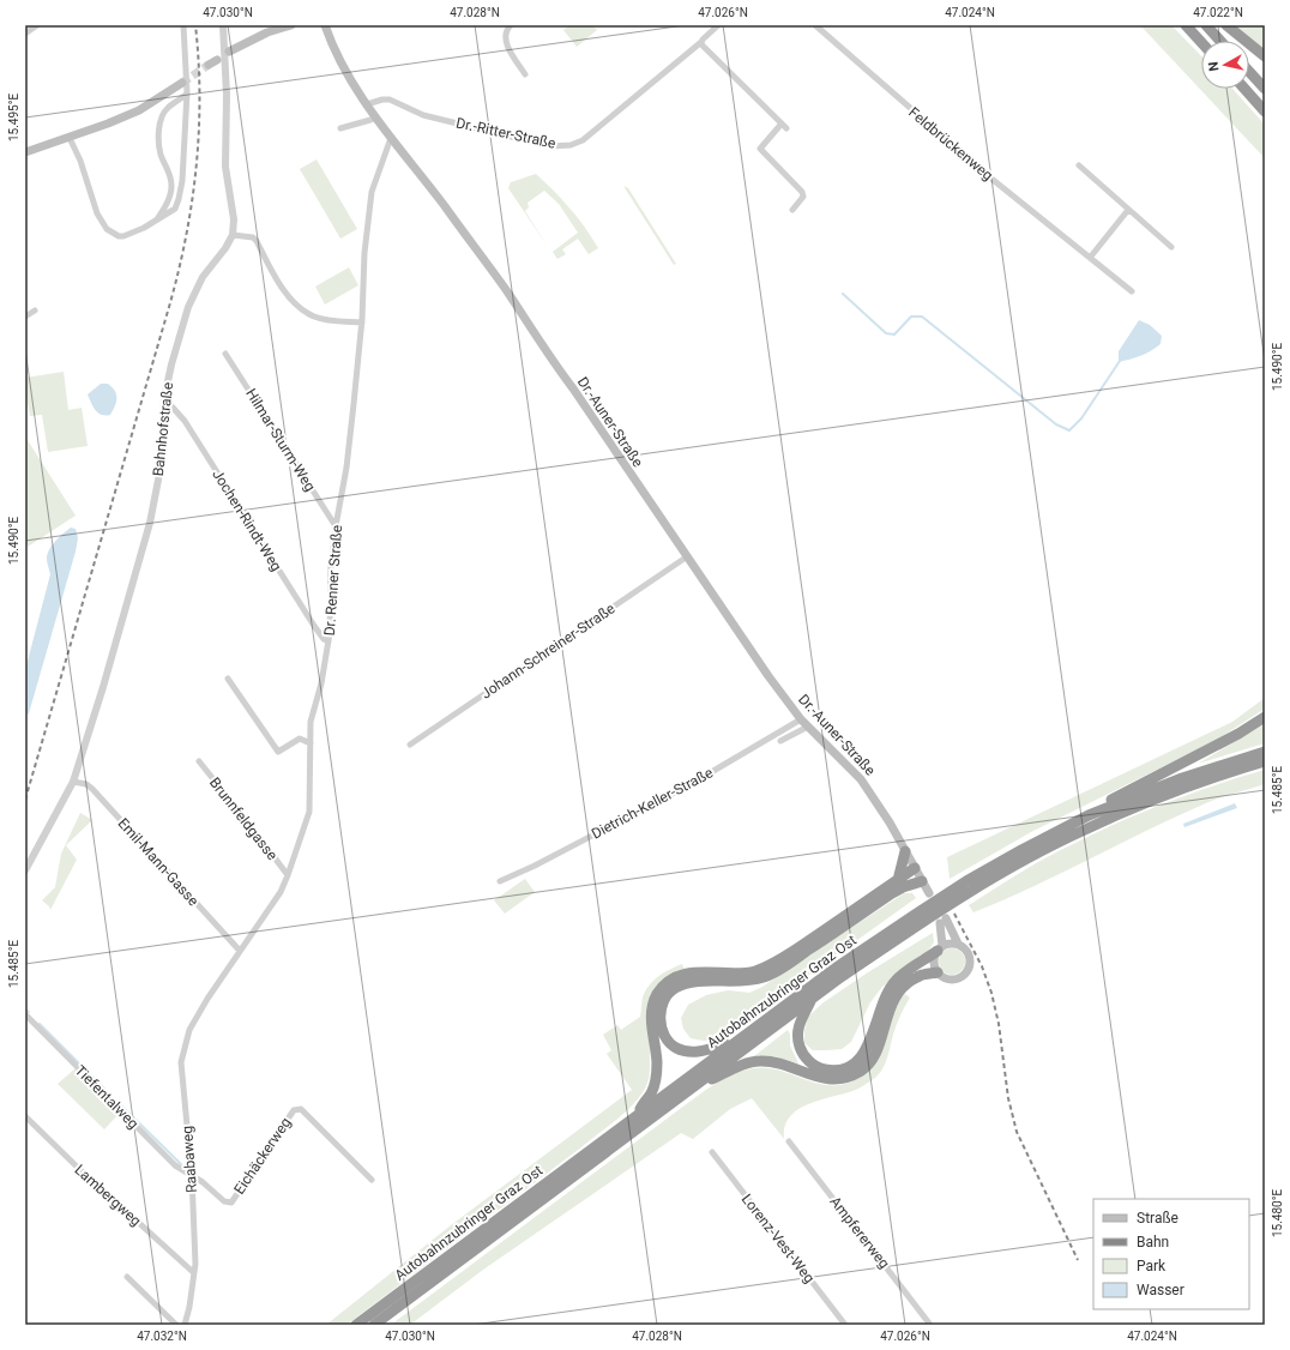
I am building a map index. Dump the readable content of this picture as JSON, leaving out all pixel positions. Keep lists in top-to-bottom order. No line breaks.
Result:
{"streets":{"highway":["Autobahnzubringer Graz Ost"],"main road":["Dr.-Auner-Straße"],"street":["Dr.-Ritter-Straße","Feldbrückenweg","Bahnhofstraße","Hilmar-Sturm-Weg","Jochen-Rindt-Weg","Dr. Renner Straße","Johann-Schreiner-Straße","Dietrich-Keller-Straße","Brunnfeldgasse","Emil-Mann-Gasse","Tiefentalweg","Eichäckerweg","Raabaweg","Lambergweg","Ampfererweg","Lorenz-Vest-Weg"]},"crossings":[["Dr.-Ritter-Straße","Dr.-Auner-Straße"],["Dr.-Auner-Straße","Dr. Renner Straße"],["Dr.-Auner-Straße","Johann-Schreiner-Straße"],["Dr.-Auner-Straße","Dietrich-Keller-Straße"],["Bahnhofstraße","Jochen-Rindt-Weg"],["Bahnhofstraße","Emil-Mann-Gasse"],["Hilmar-Sturm-Weg","Dr. Renner Straße"],["Jochen-Rindt-Weg","Dr. Renner Straße"],["Dr. Renner Straße","Brunnfeldgasse"],["Dr. Renner Straße","Emil-Mann-Gasse"],["Dr. Renner Straße","Raabaweg"],["Tiefentalweg","Eichäckerweg"],["Tiefentalweg","Raabaweg"],["Eichäckerweg","Raabaweg"],["Raabaweg","Lambergweg"]],"legend":["Straße","Bahn","Park","Wasser"],"north":"left","coordinates":["47.030°N","47.028°N","47.026°N","47.024°N","47.022°N","15.495°E","15.490°E","15.485°E","15.480°E","47.032°N"]}
